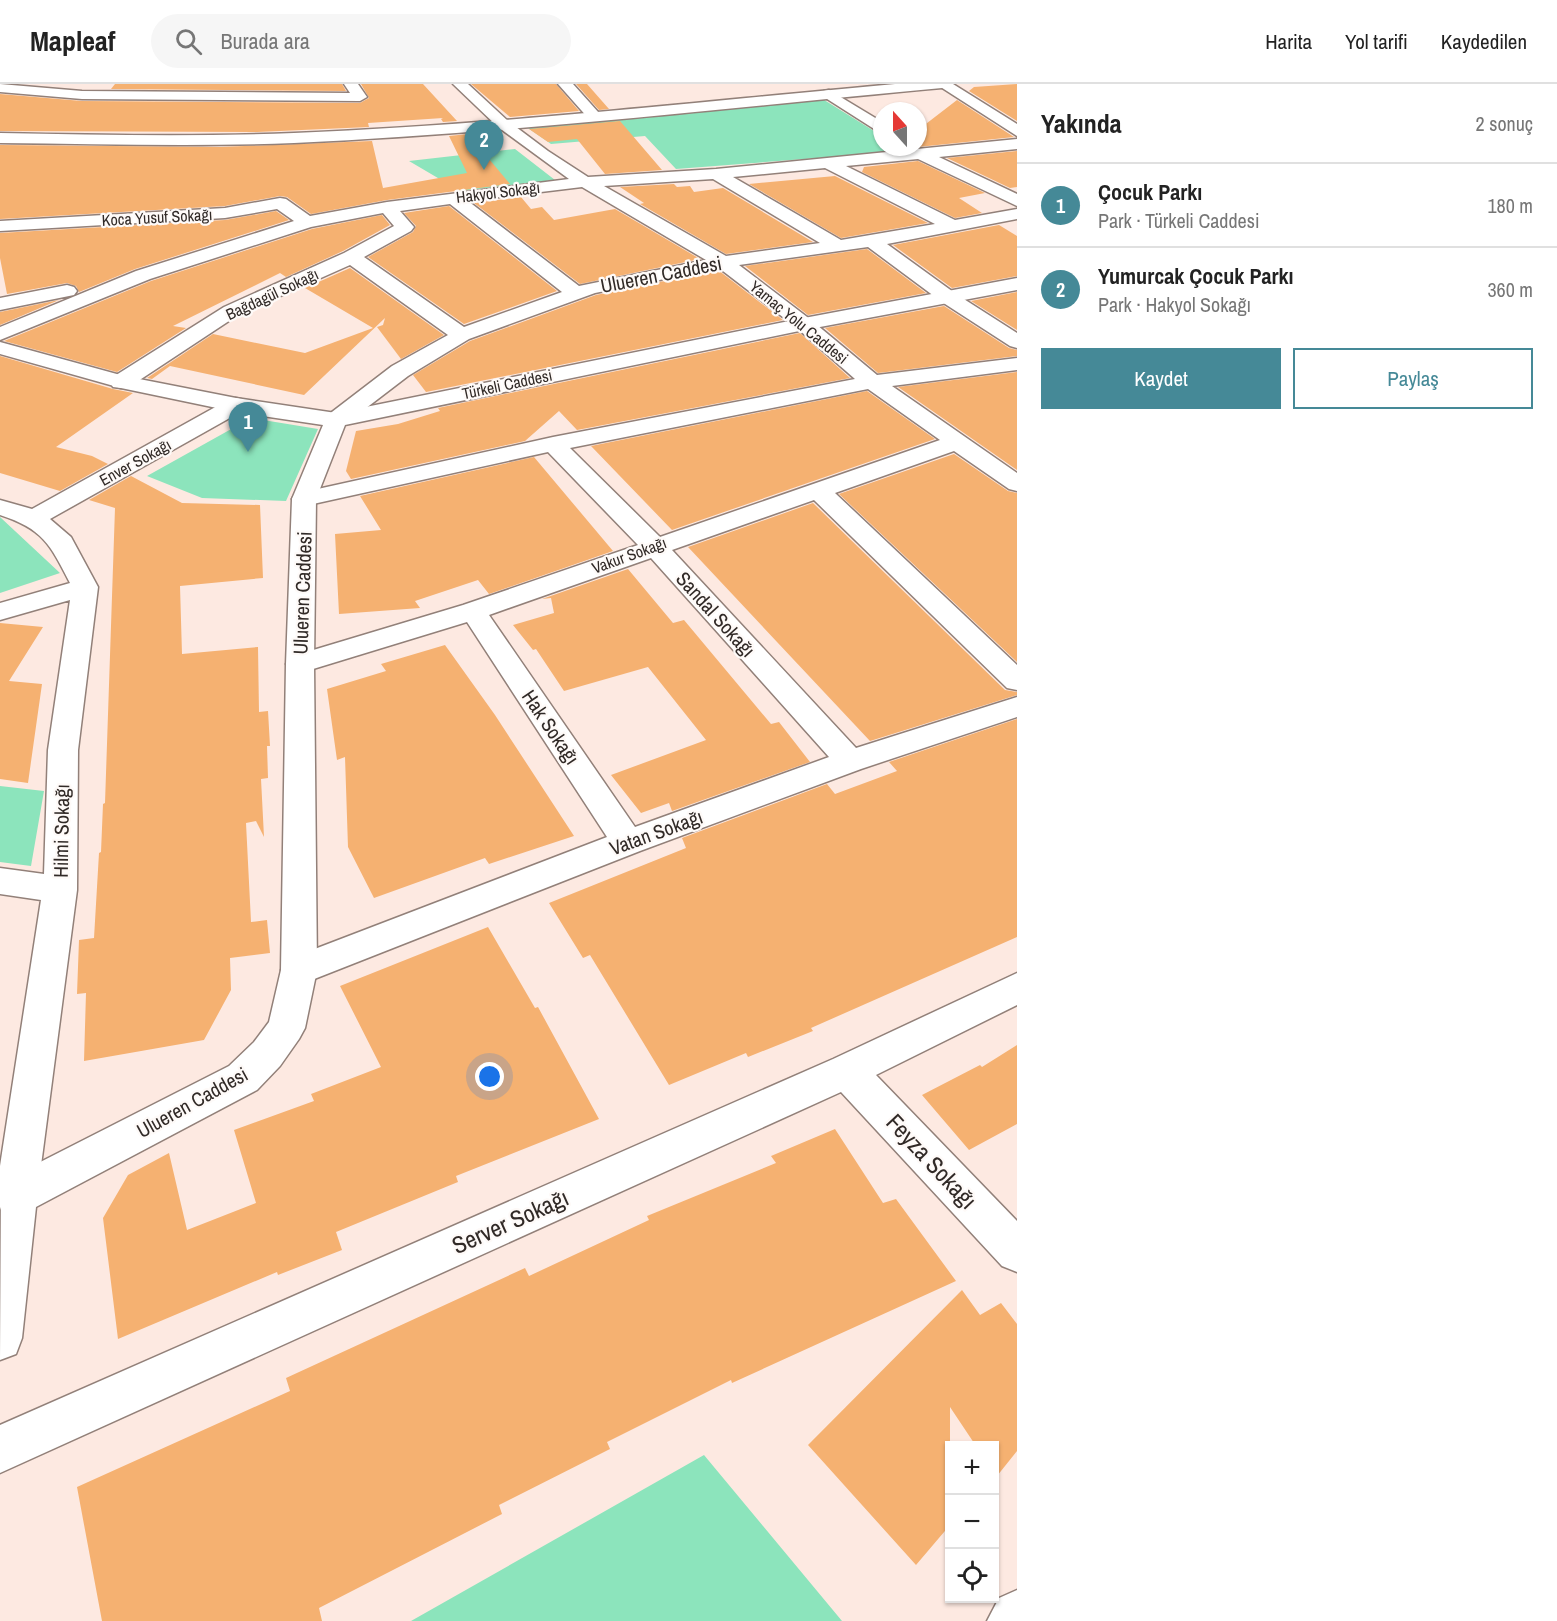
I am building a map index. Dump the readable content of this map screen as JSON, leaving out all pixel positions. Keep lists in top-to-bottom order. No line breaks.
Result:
{"streets":{"street":["Hakyol Sokağı","Koca Yusuf Sokağı","Ulueren Caddesi","Bağdagül Sokağı","Yamaç Yolu Caddesi","Türkeli Caddesi","Enver Sokağı","Vakur Sokağı","Sandal Sokağı","Hak Sokağı","Hilmi Sokağı","Vatan Sokağı","Feyza Sokağı","Server Sokağı"]},"crossings":[["Hakyol Sokağı","Koca Yusuf Sokağı"],["Hakyol Sokağı","Bağdagül Sokağı"],["Hakyol Sokağı","Yamaç Yolu Caddesi"],["Ulueren Caddesi","Yamaç Yolu Caddesi"],["Ulueren Caddesi","Türkeli Caddesi"],["Ulueren Caddesi","Vakur Sokağı"],["Ulueren Caddesi","Hilmi Sokağı"],["Ulueren Caddesi","Vatan Sokağı"],["Bağdagül Sokağı","Türkeli Caddesi"],["Yamaç Yolu Caddesi","Türkeli Caddesi"],["Yamaç Yolu Caddesi","Vakur Sokağı"],["Türkeli Caddesi","Enver Sokağı"],["Vakur Sokağı","Sandal Sokağı"],["Vakur Sokağı","Hak Sokağı"],["Sandal Sokağı","Vatan Sokağı"],["Hak Sokağı","Vatan Sokağı"],["Feyza Sokağı","Server Sokağı"]],"north":"top","page":{"header":"Mapleaf","search":"Burada ara","nav":["Harita","Yol tarifi","Kaydedilen"],"heading":["Yakında","2 sonuç"],"pins":["2","1"],"list":[{"mark":"1","name":"Çocuk Parkı","note":"Park · Türkeli Caddesi","value":"180 m"},{"mark":"2","name":"Yumurcak Çocuk Parkı","note":"Park · Hakyol Sokağı","value":"360 m"}],"buttons":["Kaydet","Paylaş"],"map_buttons":["+","−"]}}
